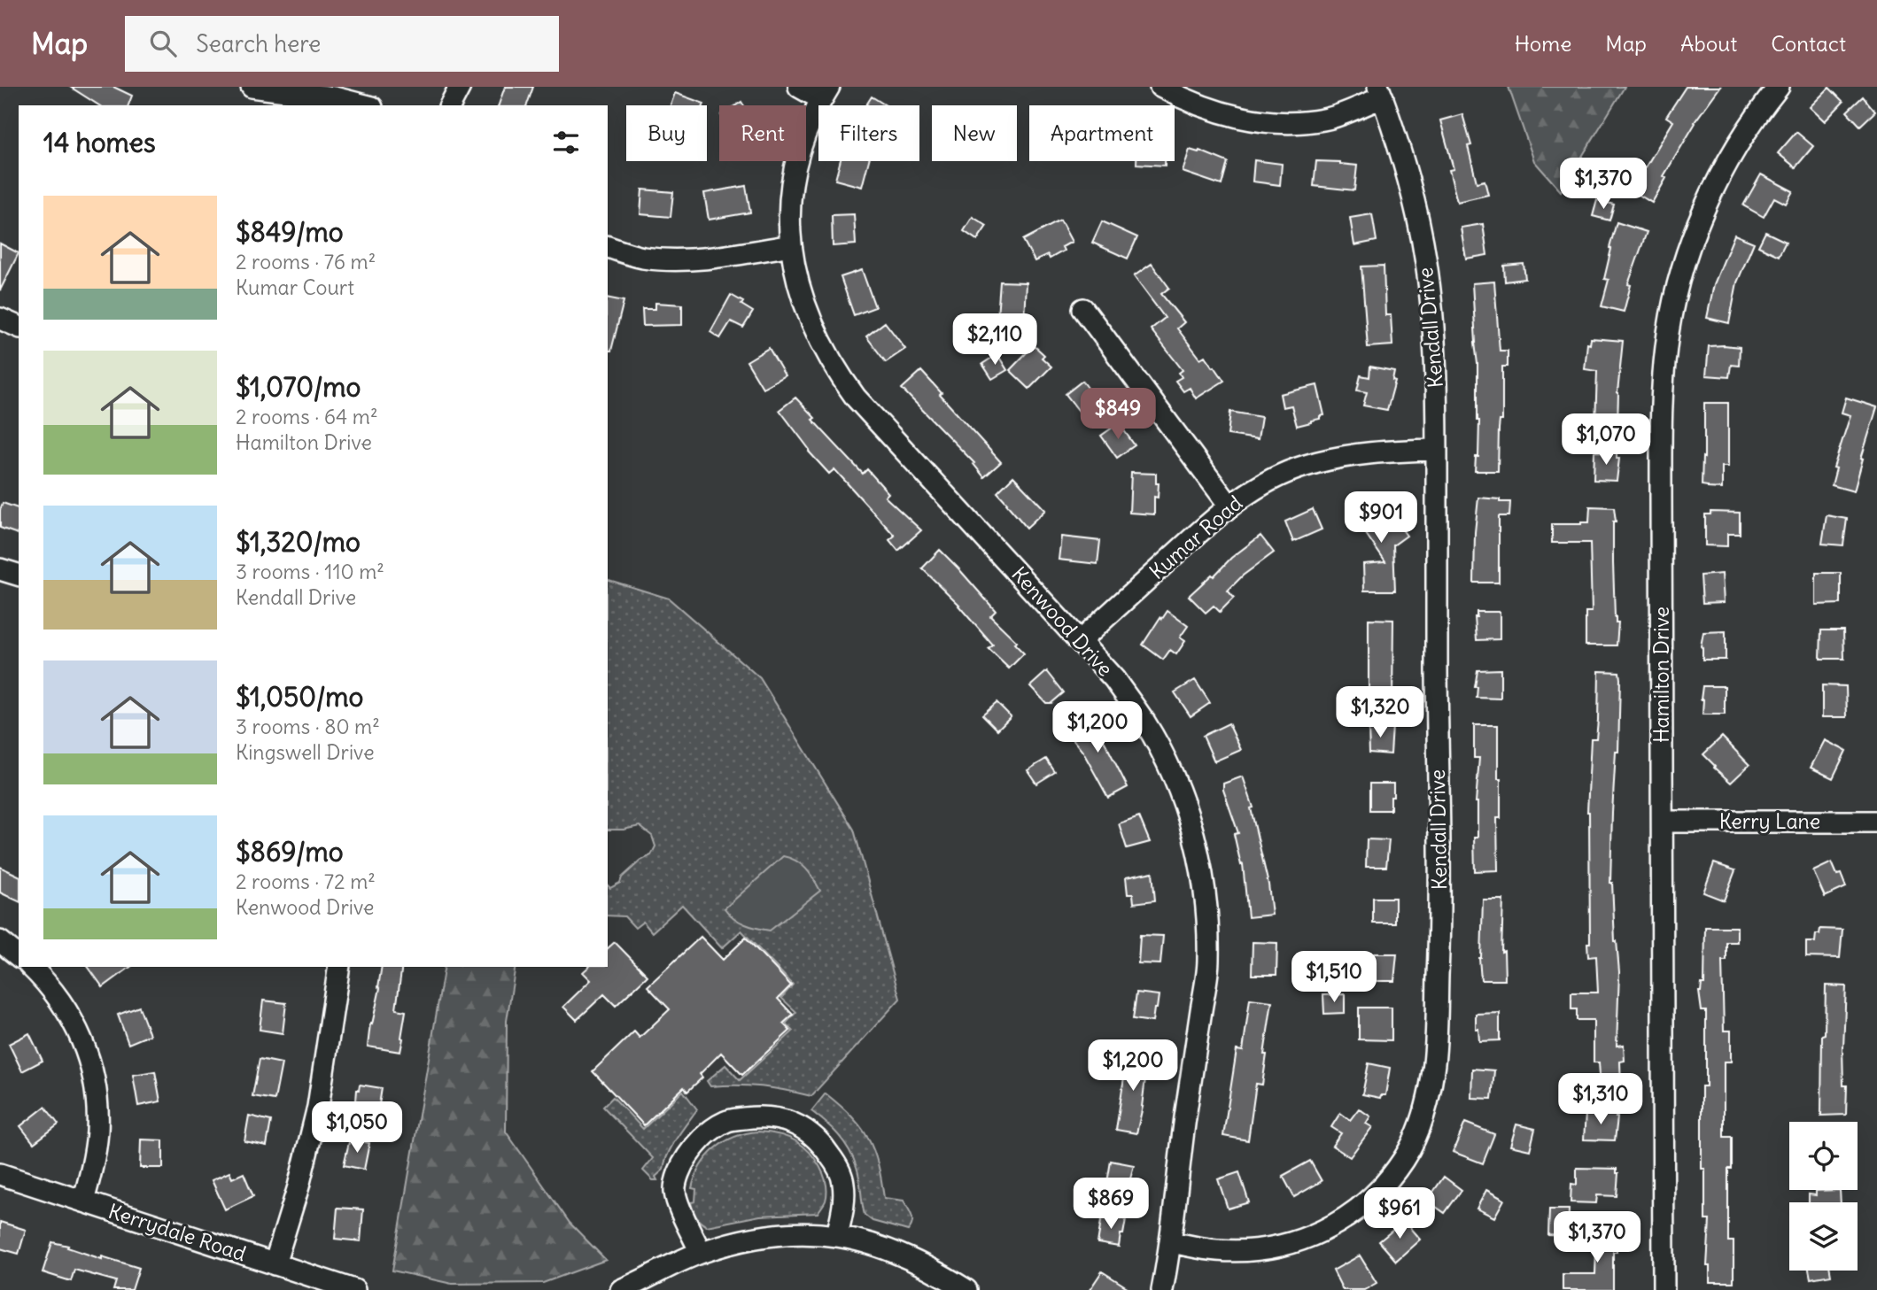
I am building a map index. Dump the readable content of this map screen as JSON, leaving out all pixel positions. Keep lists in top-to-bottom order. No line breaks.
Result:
{"streets":{"street":["Kendall Drive","Kumar Road","Kenwood Drive","Hamilton Drive","Kerry Lane","Kerrydale Road"]},"crossings":[["Kendall Drive","Kumar Road"],["Kendall Drive","Kenwood Drive"],["Kumar Road","Kenwood Drive"],["Hamilton Drive","Kerry Lane"]],"page":{"header":"Map","search":"Search here","nav":["Home","Map","About","Contact"],"chip":["Buy","Rent","Filters","New","Apartment"],"heading":"14 homes","price":["$1,370","$2,110","$849","$1,070","$901","$1,320","$1,200","$1,510","$1,200","$1,310","$1,050","$869","$961","$1,370"],"list":[{"name":"$849/mo","note":"2 rooms · 76 m² · Kumar Court"},{"name":"$1,070/mo","note":"2 rooms · 64 m² · Hamilton Drive"},{"name":"$1,320/mo","note":"3 rooms · 110 m² · Kendall Drive"},{"name":"$1,050/mo","note":"3 rooms · 80 m² · Kingswell Drive"},{"name":"$869/mo","note":"2 rooms · 72 m² · Kenwood Drive"}]}}
